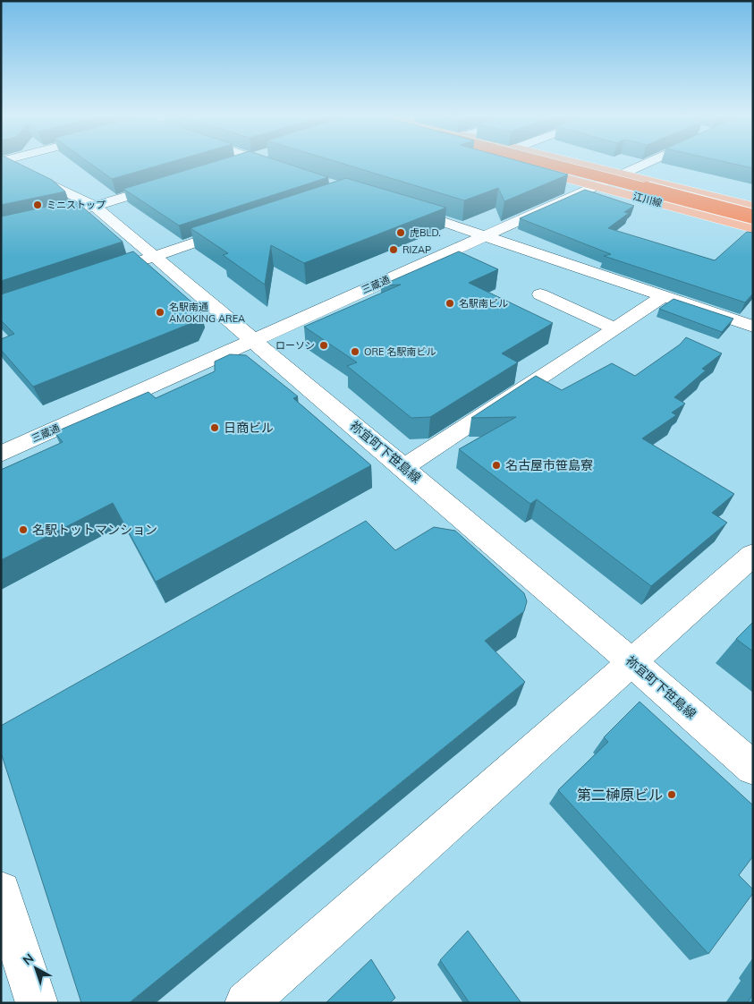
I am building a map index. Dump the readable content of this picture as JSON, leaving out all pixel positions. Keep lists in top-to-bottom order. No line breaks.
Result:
{"streets":{"main road":["江川線"],"street":["三蔵通","祢宜町下笹島線"]},"crossings":[["江川線","三蔵通"],["三蔵通","祢宜町下笹島線"]],"places":["ミニストップ","虎BLD.","RIZAP","名駅南ビル","名駅南通 AMOKING AREA","ローソン","ORE 名駅南ビル","日商ビル","名古屋市笹島寮","名駅トットマンション","第二榊原ビル"],"north":"top left"}
